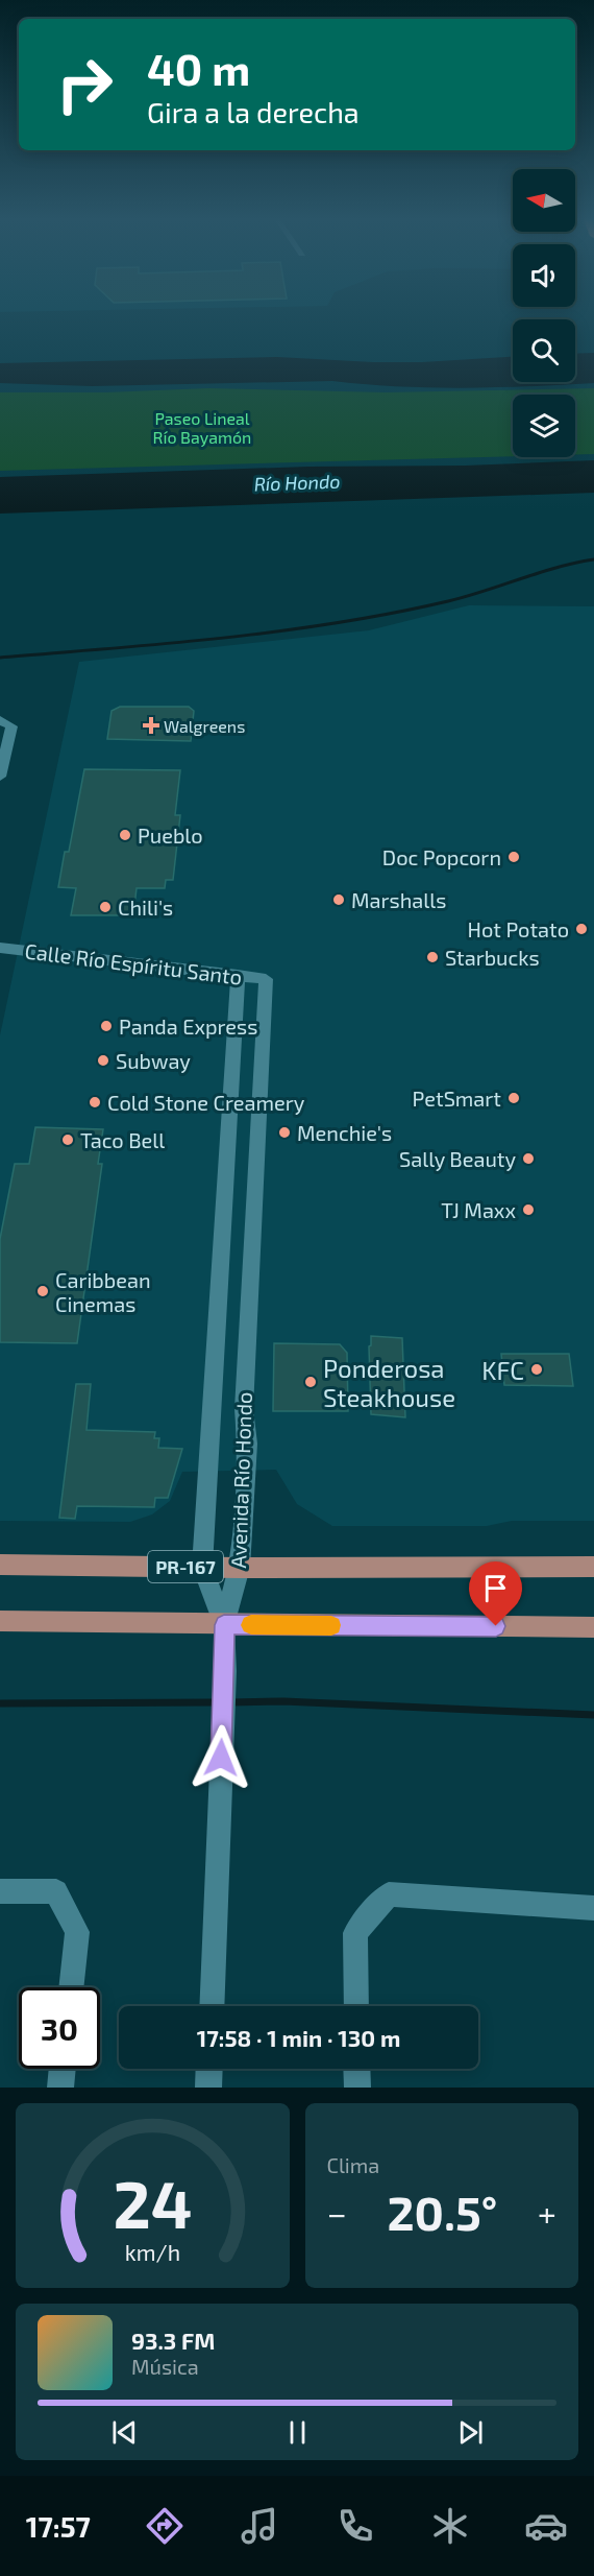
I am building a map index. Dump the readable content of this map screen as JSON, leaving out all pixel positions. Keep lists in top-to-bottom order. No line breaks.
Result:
{"streets":{"main road":["PR-167"],"street":["Calle Río Espíritu Santo","Avenida Río Hondo"]},"crossings":[["Calle Río Espíritu Santo","Avenida Río Hondo"],["Avenida Río Hondo","PR-167"]],"water":["Río Hondo"],"parks":["Paseo Lineal Río Bayamón"],"places":{"health":["Walgreens"],"other":["Pueblo","Doc Popcorn","Marshalls","Chili's","Hot Potato","Starbucks","Panda Express","Subway","PetSmart","Cold Stone Creamery","Menchie's","Taco Bell","Sally Beauty","TJ Maxx","Caribbean Cinemas","KFC","Ponderosa Steakhouse"]},"north":"left","page":{"turn":["40 m","Gira a la derecha"],"limit":"30","trip":"17:58 · 1 min · 130 m","tile":"Clima","heat":["−","20.5°","+"],"song":["93.3 FM","Música"],"tabs":"17:57","gauge":["24","km/h"]}}
